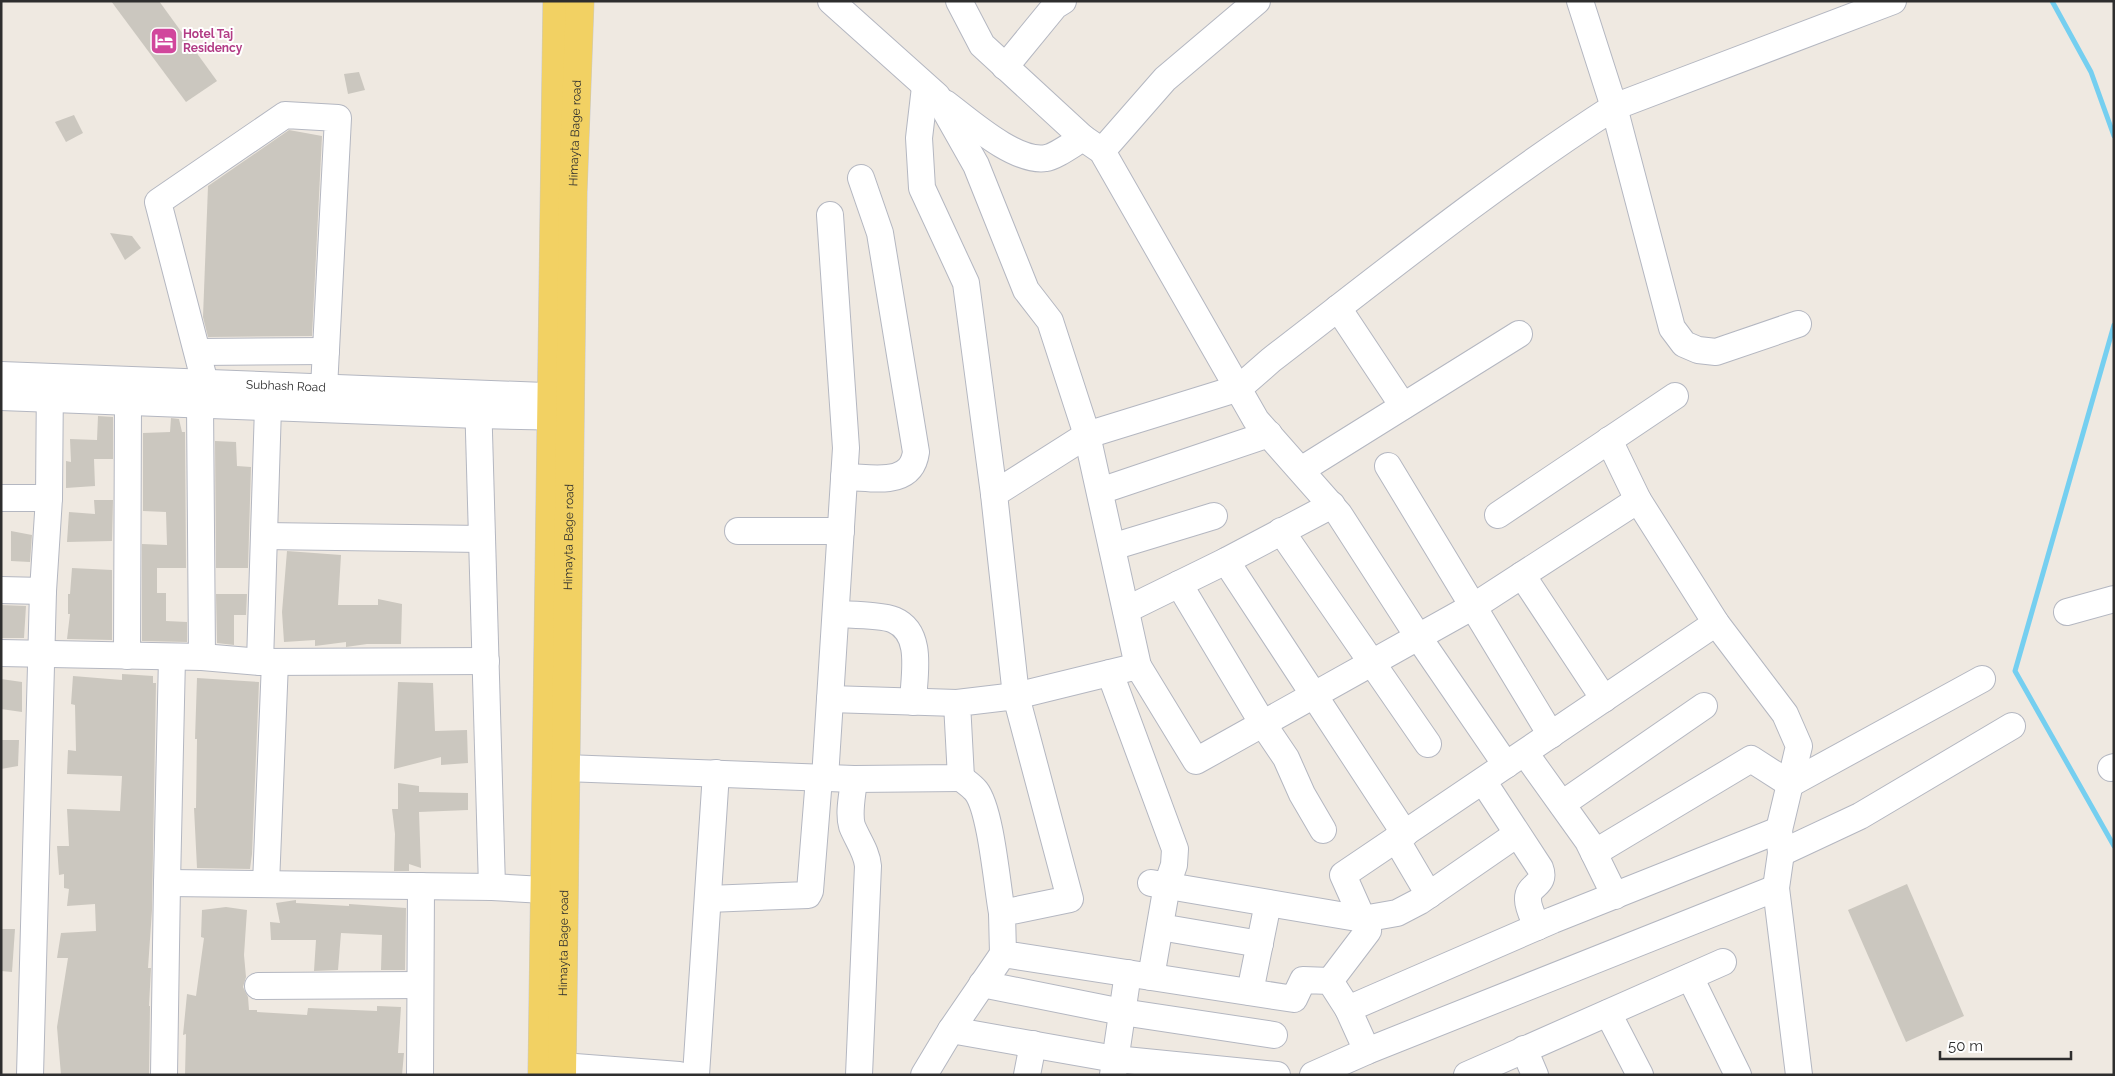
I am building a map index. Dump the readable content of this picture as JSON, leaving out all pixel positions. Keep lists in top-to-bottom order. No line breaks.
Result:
{"streets":{"main road":["Himayta Bage road"],"street":["Subhash Road"]},"crossings":[["Himayta Bage road","Subhash Road"]],"places":{"hotel":["Hotel Taj Residency"]},"scale_bar":"50 m"}
